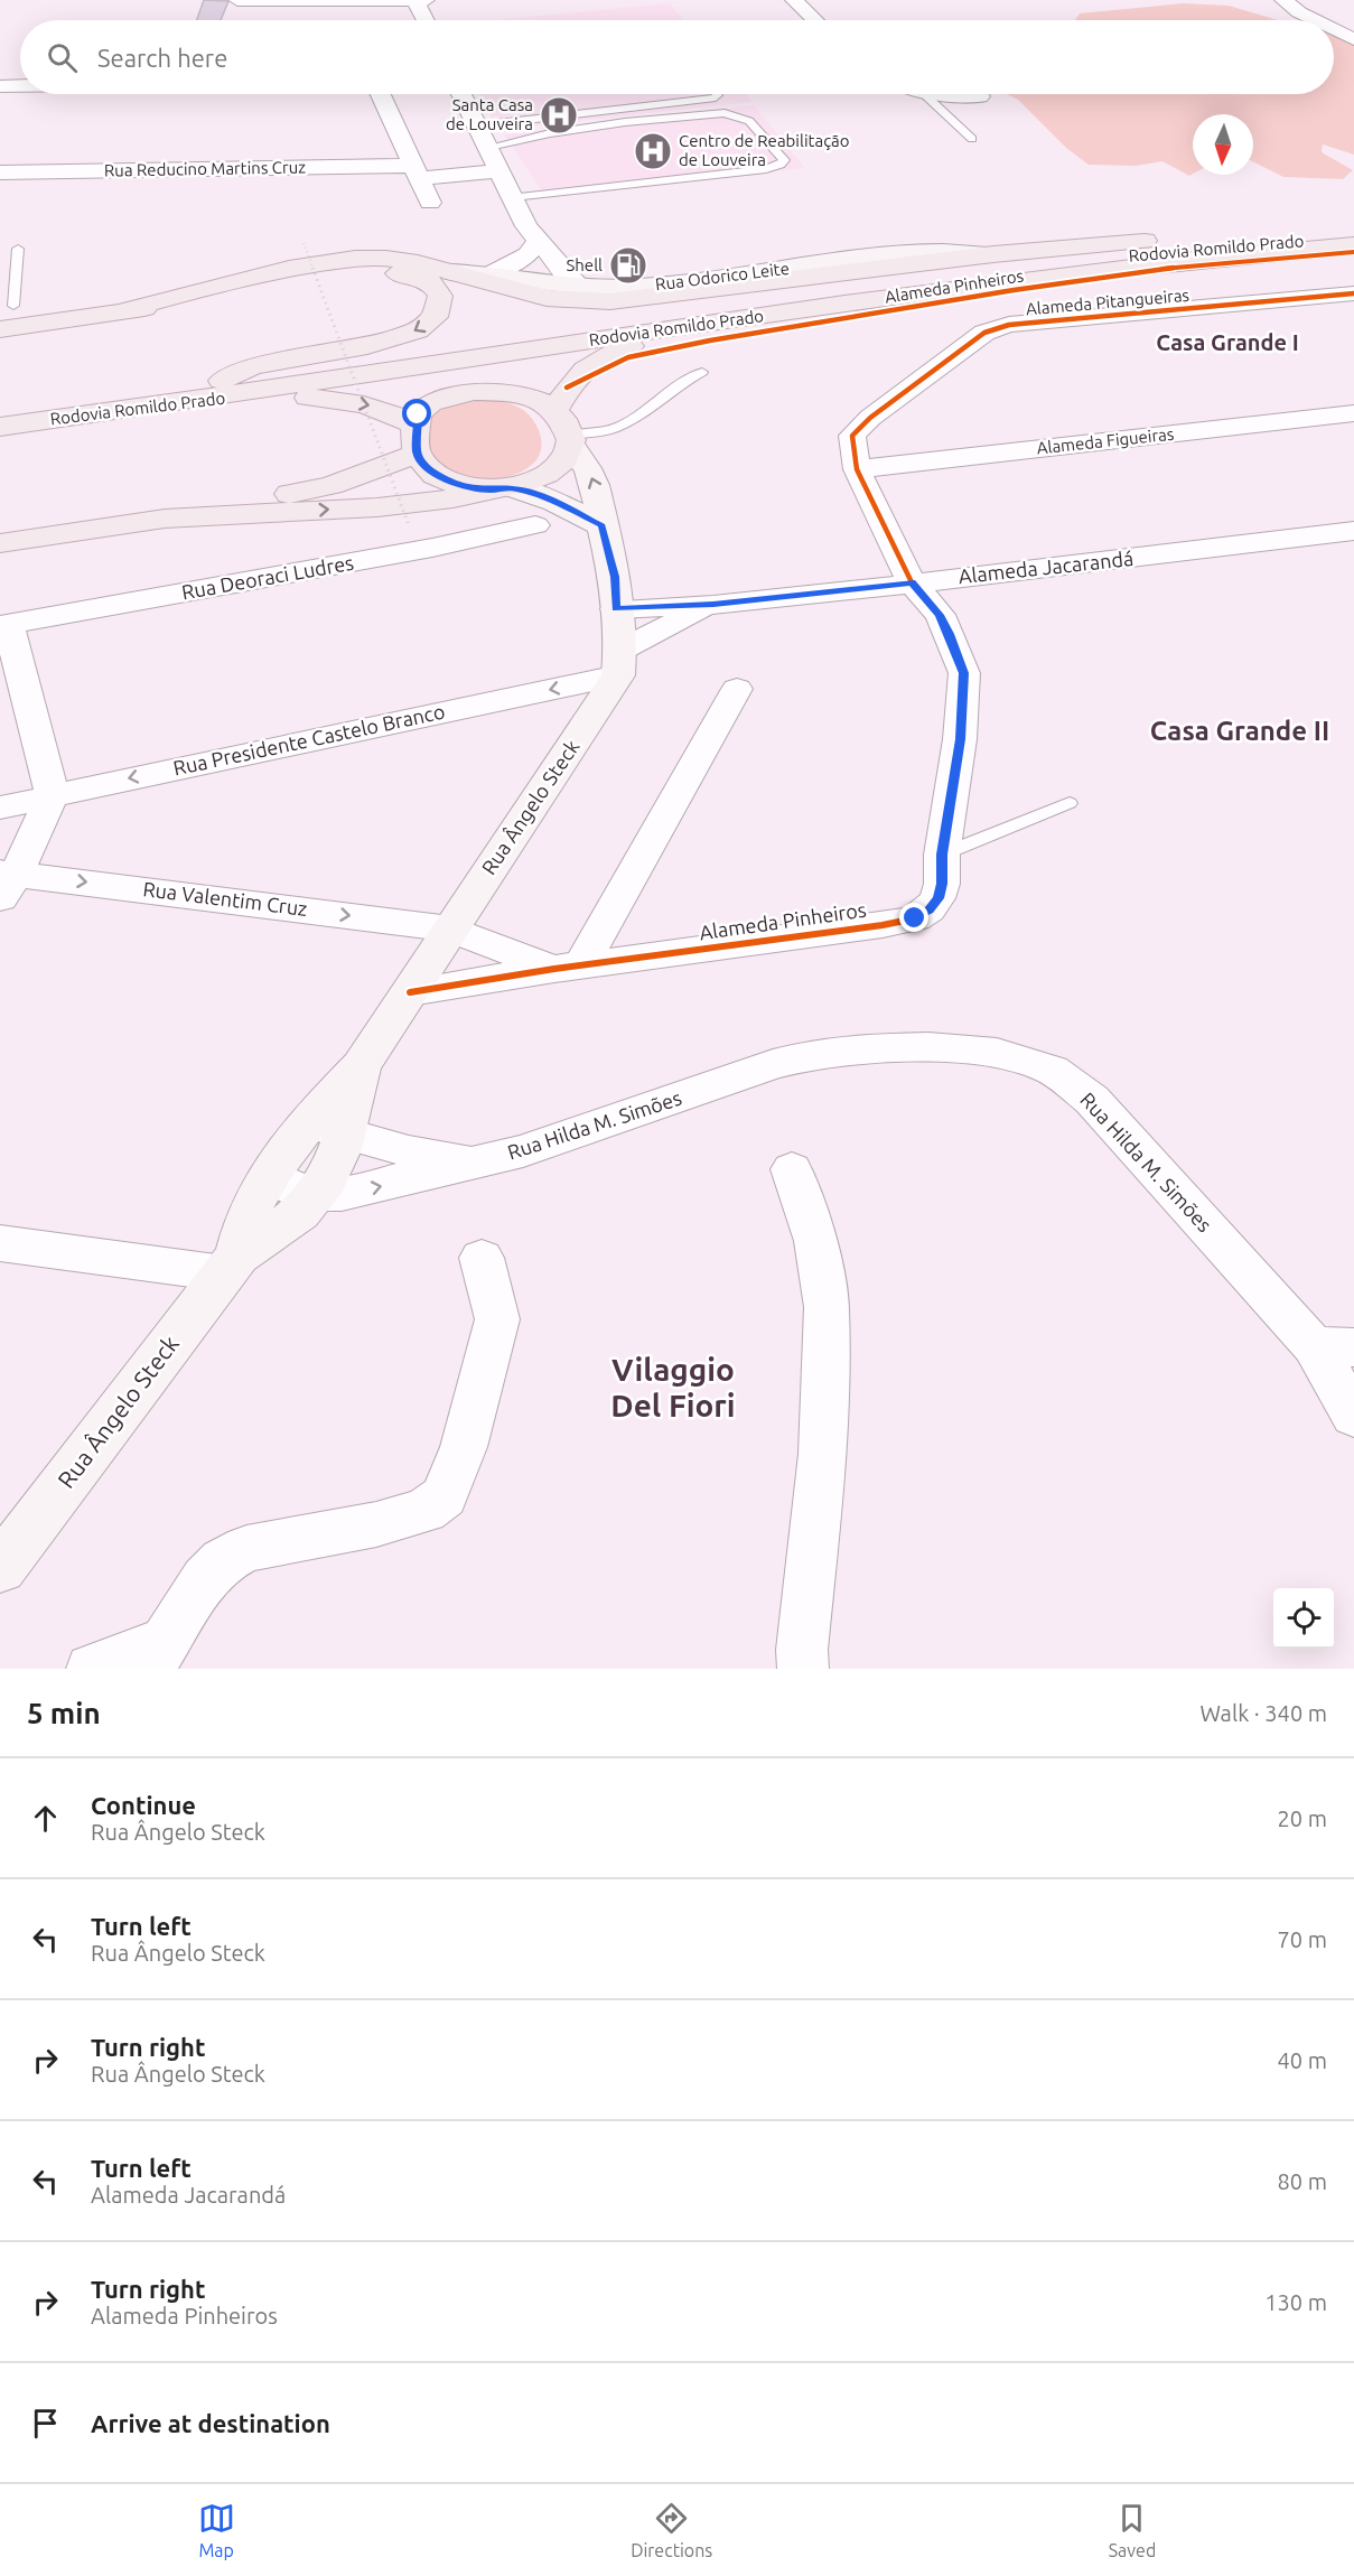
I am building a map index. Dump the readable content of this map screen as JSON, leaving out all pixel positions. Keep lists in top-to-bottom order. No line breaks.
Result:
{"streets":{"main road":["Rodovia Romildo Prado","Rua Odorico Leite","Rua Ângelo Steck"],"street":["Rua Reducino Martins Cruz","Alameda Pinheiros","Alameda Pitangueiras","Alameda Figueiras","Alameda Jacarandá","Rua Deoraci Ludres","Rua Presidente Castelo Branco","Rua Valentim Cruz","Rua Hilda M. Simões"]},"crossings":[["Alameda Pinheiros","Alameda Pitangueiras"],["Alameda Pinheiros","Alameda Figueiras"],["Alameda Pinheiros","Alameda Jacarandá"],["Alameda Pinheiros","Rua Ângelo Steck"],["Alameda Pinheiros","Rua Valentim Cruz"],["Alameda Pitangueiras","Alameda Figueiras"],["Alameda Jacarandá","Rua Presidente Castelo Branco"],["Rua Presidente Castelo Branco","Rua Ângelo Steck"],["Rua Ângelo Steck","Rua Valentim Cruz"],["Rua Ângelo Steck","Rua Hilda M. Simões"]],"one_way":["Rua Presidente Castelo Branco","Rua Valentim Cruz"],"districts":["Casa Grande I","Casa Grande II","Vilaggio Del Fiori"],"places":{"hospital":["Santa Casa de Louveira","Centro de Reabilitação de Louveira"],"fuel station":["Shell"]},"north":"bottom","page":{"search":"Search here","heading":["5 min","Walk · 340 m"],"list":[["Continue","Rua Ângelo Steck","20 m"],["Turn left","Rua Ângelo Steck","70 m"],["Turn right","Rua Ângelo Steck","40 m"],["Turn left","Alameda Jacarandá","80 m"],["Turn right","Alameda Pinheiros","130 m"],"Arrive at destination"],"nav":["Map","Directions","Saved"]}}
